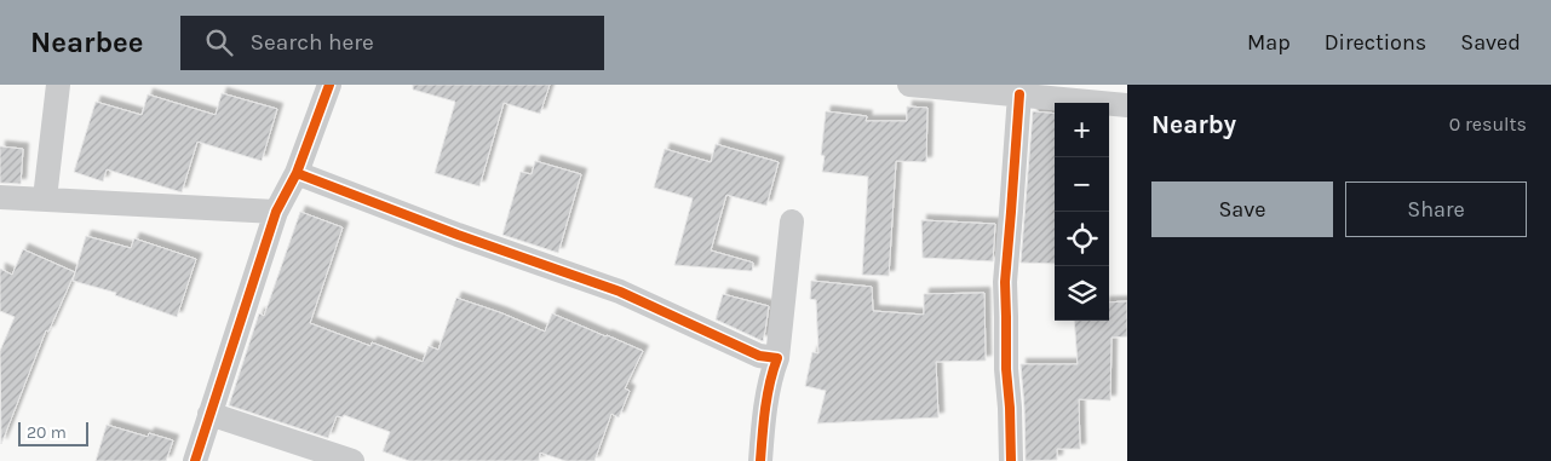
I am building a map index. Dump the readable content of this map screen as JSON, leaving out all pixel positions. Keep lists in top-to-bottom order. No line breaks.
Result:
{"scale_bar":"20 m","page":{"header":"Nearbee","search":"Search here","nav":["Map","Directions","Saved"],"heading":["Nearby","0 results"],"map_buttons":["+","−"],"buttons":["Save","Share"],"scale":"20 m"}}
